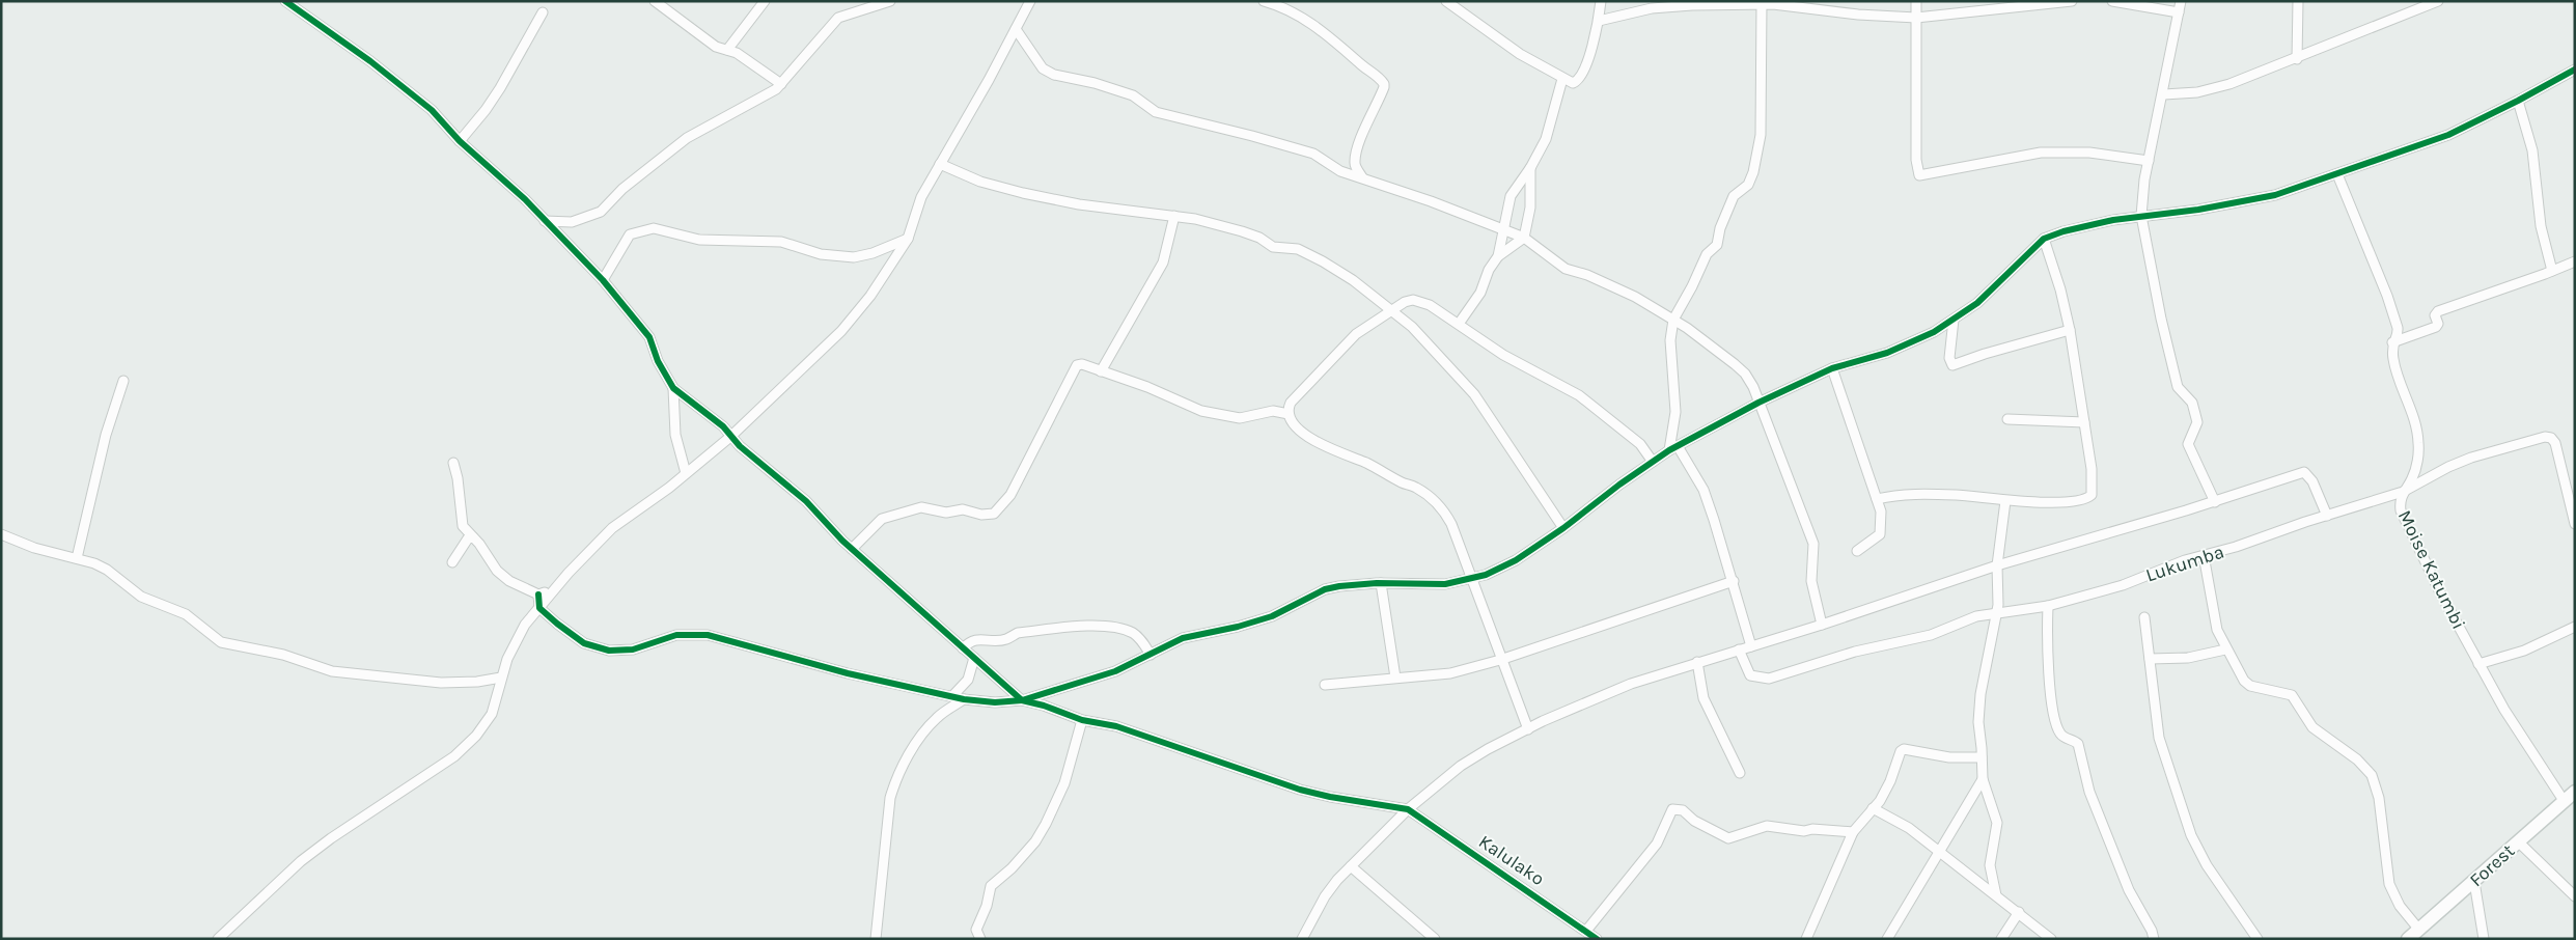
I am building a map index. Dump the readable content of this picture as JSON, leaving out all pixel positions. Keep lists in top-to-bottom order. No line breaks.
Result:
{"streets":{"street":["Lukumba","Moise Katumbi","Kalulako","Forest"]},"crossings":[["Lukumba","Moise Katumbi"],["Moise Katumbi","Forest"]]}
